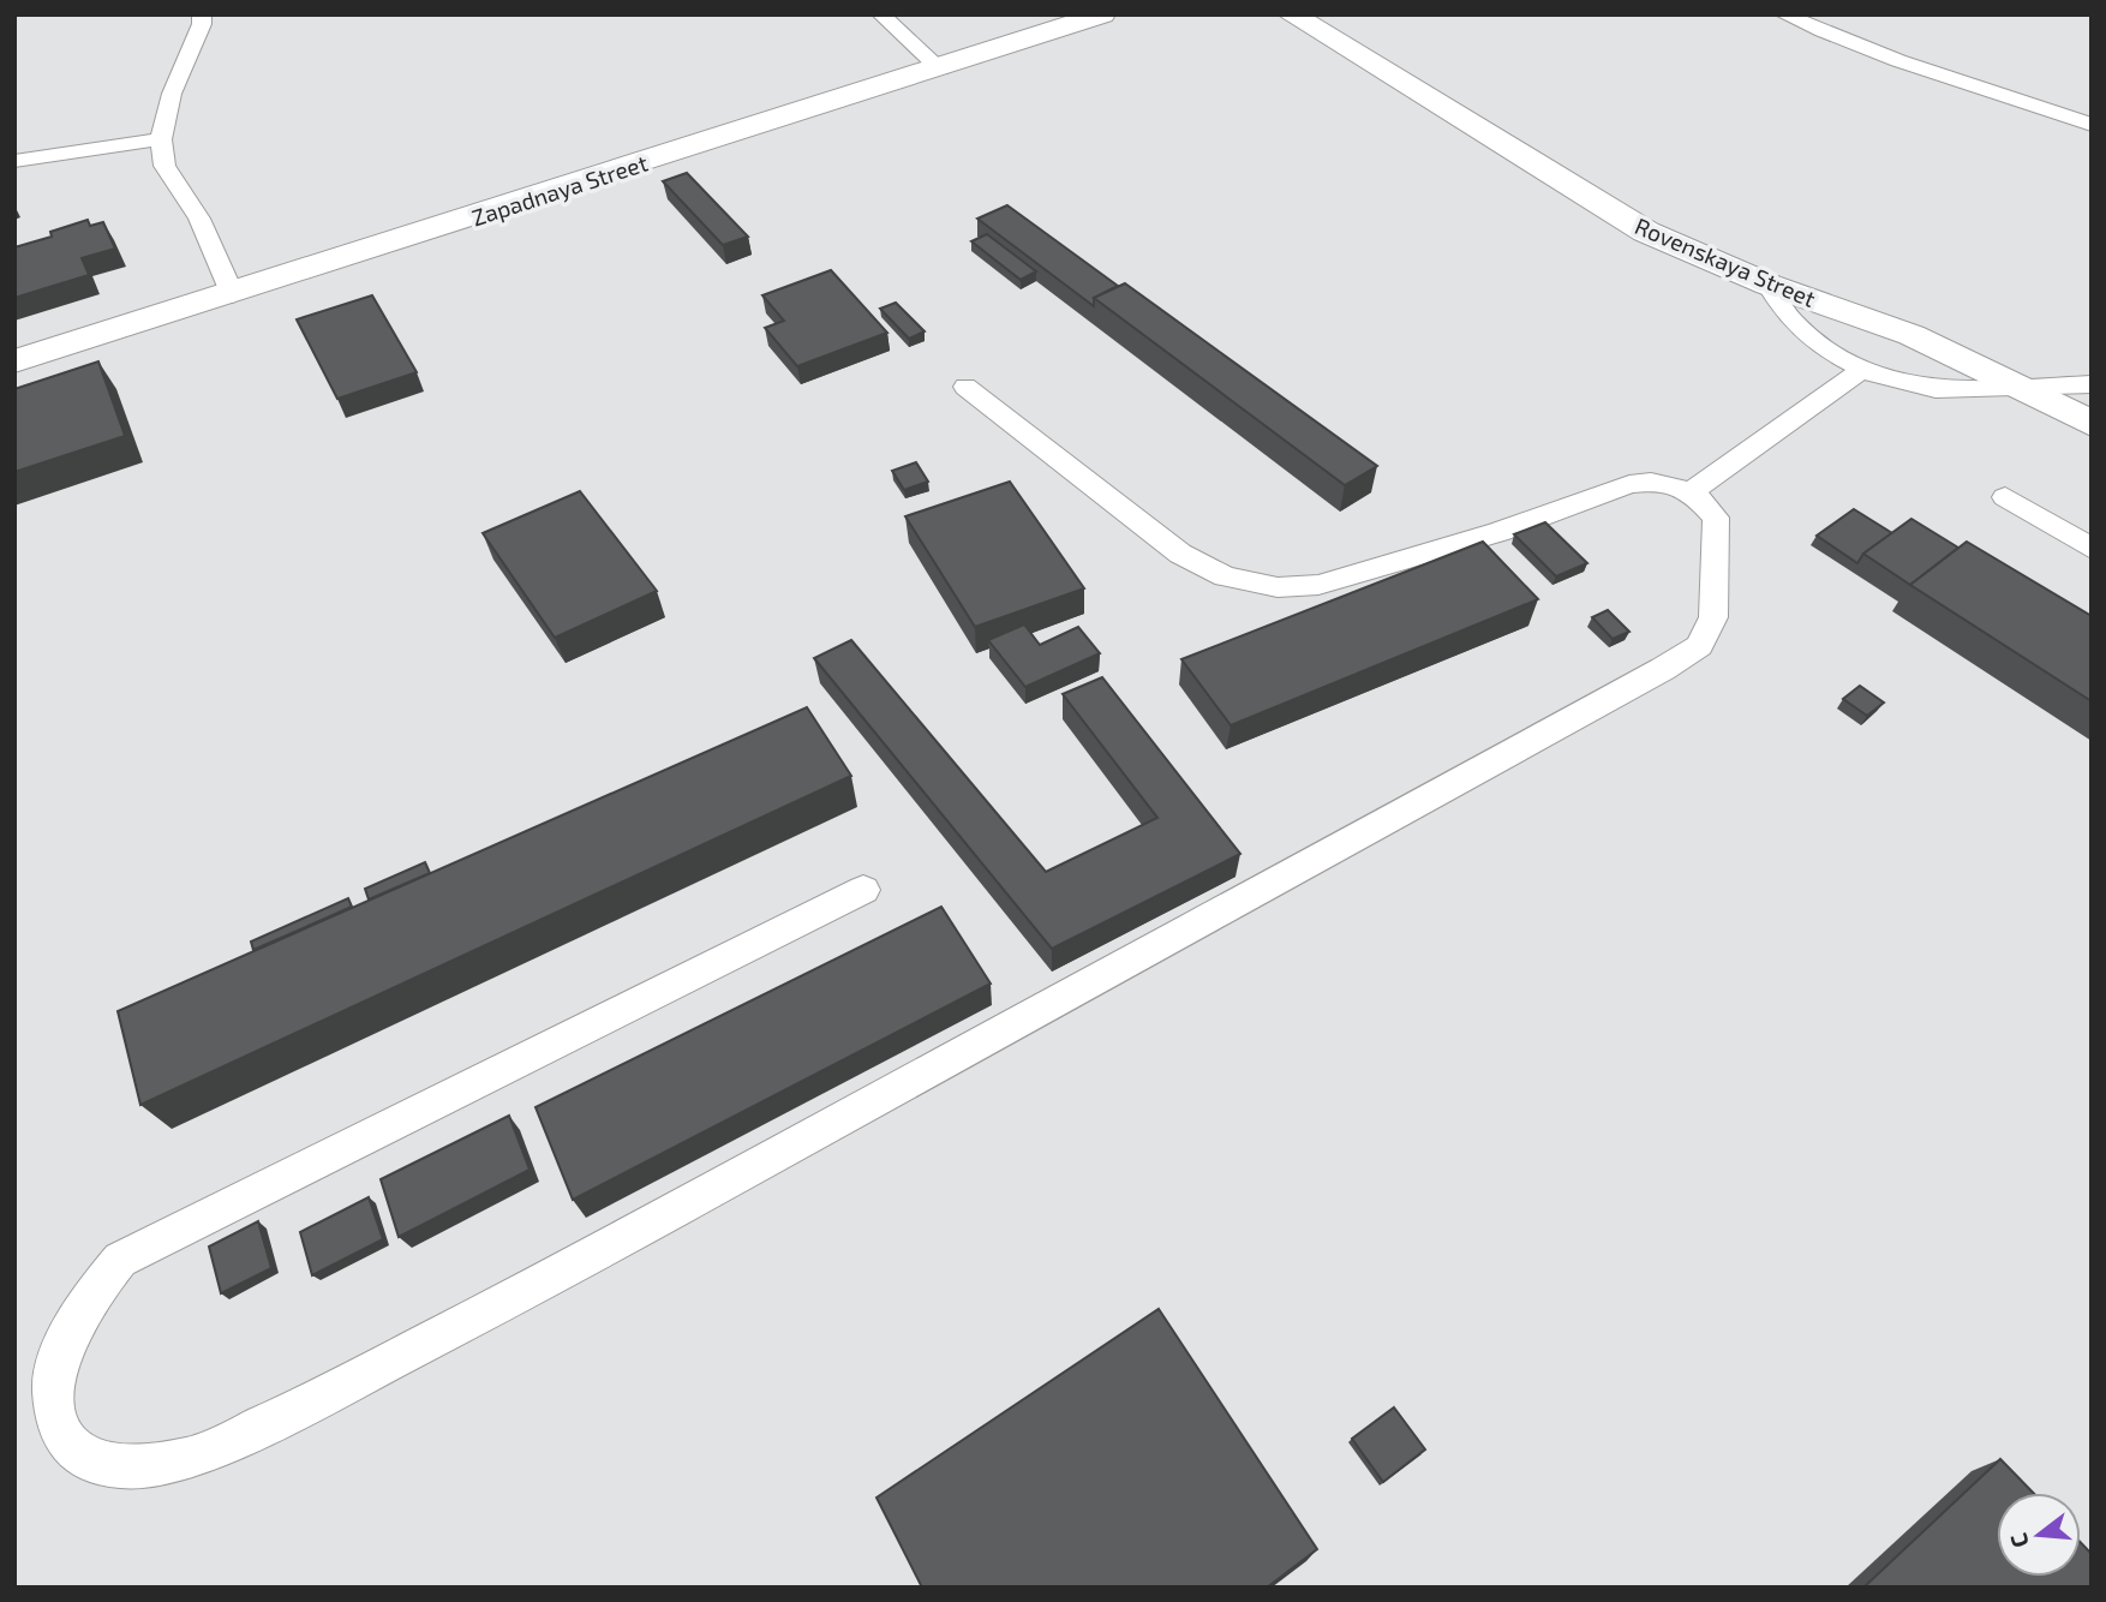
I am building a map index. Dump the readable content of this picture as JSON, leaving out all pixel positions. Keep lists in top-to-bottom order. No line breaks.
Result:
{"streets":{"street":["Zapadnaya Street","Rovenskaya Street"]},"north":"left"}
